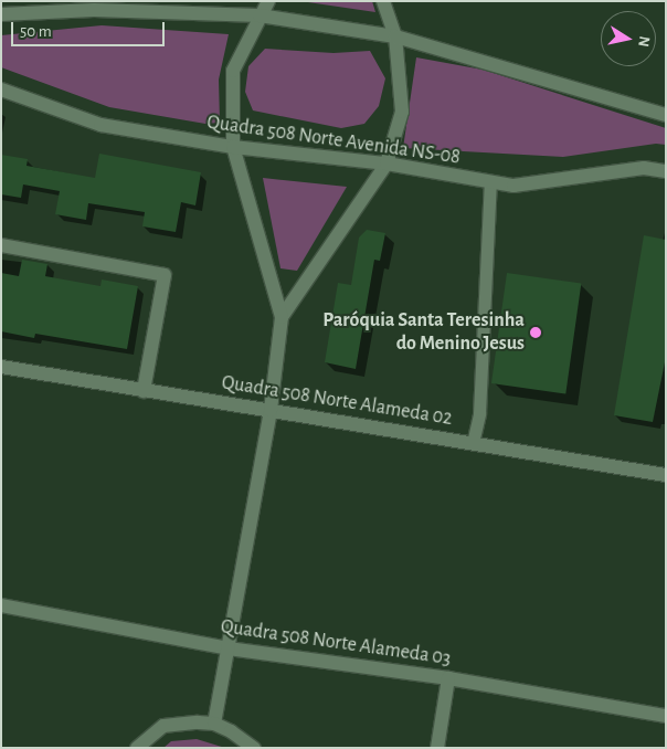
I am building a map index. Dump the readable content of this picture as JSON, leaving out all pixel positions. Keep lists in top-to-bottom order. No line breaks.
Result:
{"streets":{"street":["Quadra 508 Norte Avenida NS-08","Quadra 508 Norte Alameda 02","Quadra 508 Norte Alameda 03"]},"places":["Paróquia Santa Teresinha do Menino Jesus"],"scale_bar":"50 m","north":"right"}
